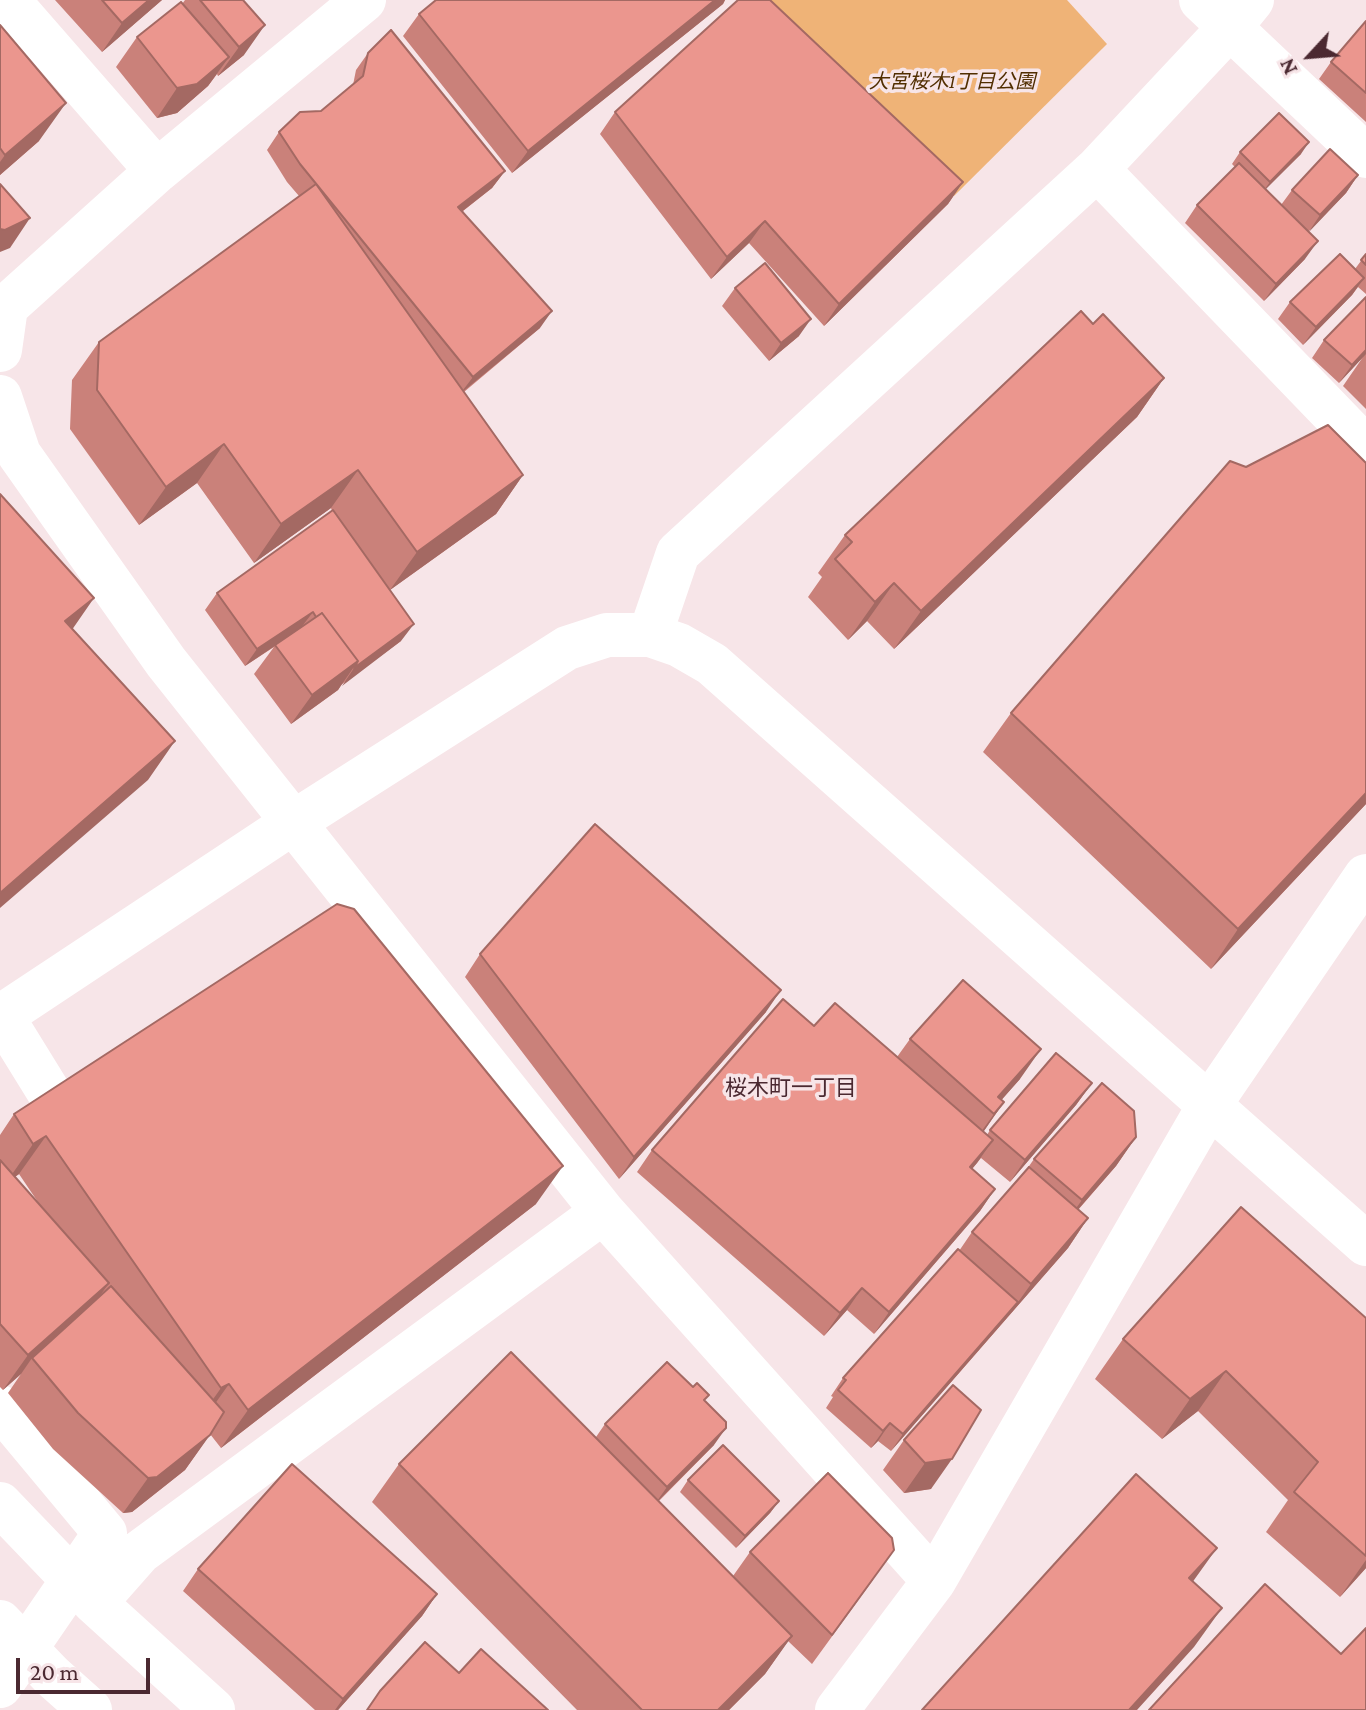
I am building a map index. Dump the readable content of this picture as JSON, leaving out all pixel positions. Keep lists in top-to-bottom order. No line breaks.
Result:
{"districts":["桜木町一丁目"],"parks":["大宮桜木1丁目公園"],"scale_bar":"20 m","north":"bottom left"}
